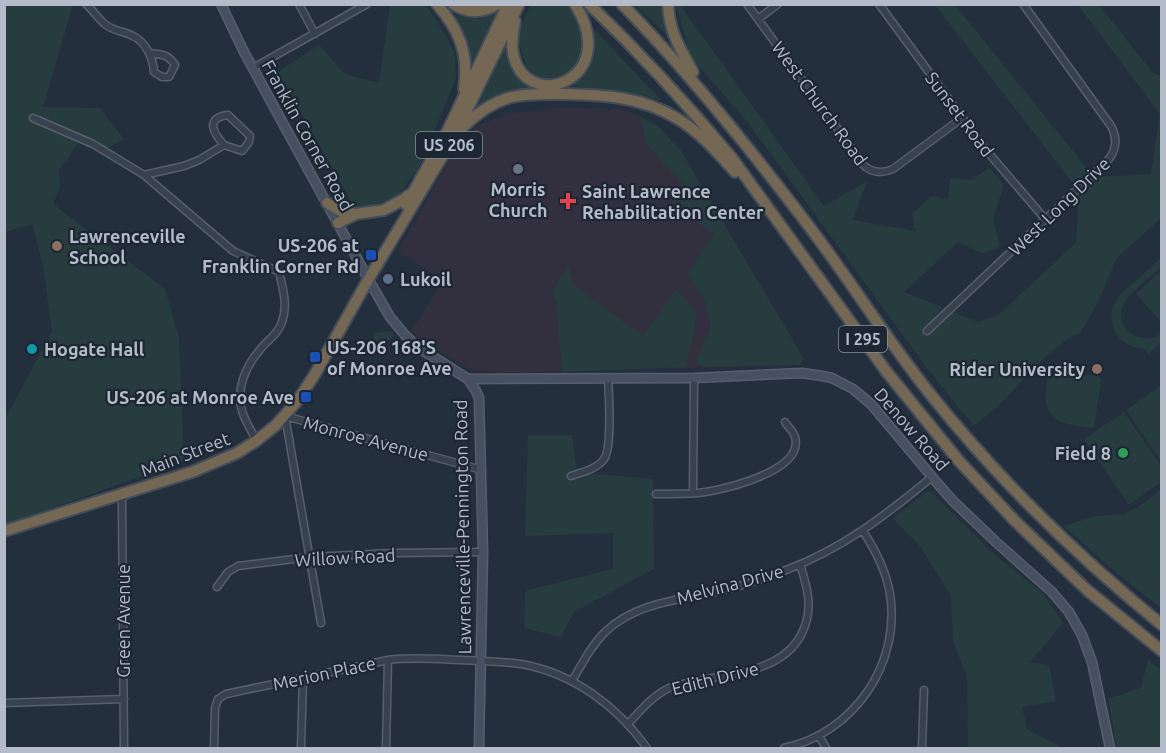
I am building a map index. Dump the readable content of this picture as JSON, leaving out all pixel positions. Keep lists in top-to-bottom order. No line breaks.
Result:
{"streets":{"highway":["US 206","I 295","Main Street"],"street":["West Church Road","Sunset Road","Franklin Corner Road","West Long Drive","Denow Road","Monroe Avenue","Lawrenceville-Pennington Road","Willow Road","Melvina Drive","Green Avenue","Merion Place","Edith Drive"]},"crossings":[["West Church Road","Sunset Road"],["Sunset Road","West Long Drive"],["Franklin Corner Road","US 206"],["Franklin Corner Road","Main Street"],["Franklin Corner Road","Lawrenceville-Pennington Road"],["US 206","Main Street"],["US 206","Lawrenceville-Pennington Road"],["Denow Road","Lawrenceville-Pennington Road"],["Denow Road","Melvina Drive"],["Monroe Avenue","Main Street"],["Monroe Avenue","Lawrenceville-Pennington Road"],["Main Street","Lawrenceville-Pennington Road"],["Main Street","Green Avenue"],["Lawrenceville-Pennington Road","Willow Road"],["Lawrenceville-Pennington Road","Merion Place"],["Melvina Drive","Merion Place"],["Melvina Drive","Edith Drive"],["Merion Place","Edith Drive"]],"places":{"other":["Morris Church","Lawrenceville School","Lukoil","Hogate Hall","Rider University","Field 8"],"health":["Saint Lawrence Rehabilitation Center"],"transit":["US-206 at Franklin Corner Rd","US-206 168'S of Monroe Ave","US-206 at Monroe Ave"]}}
